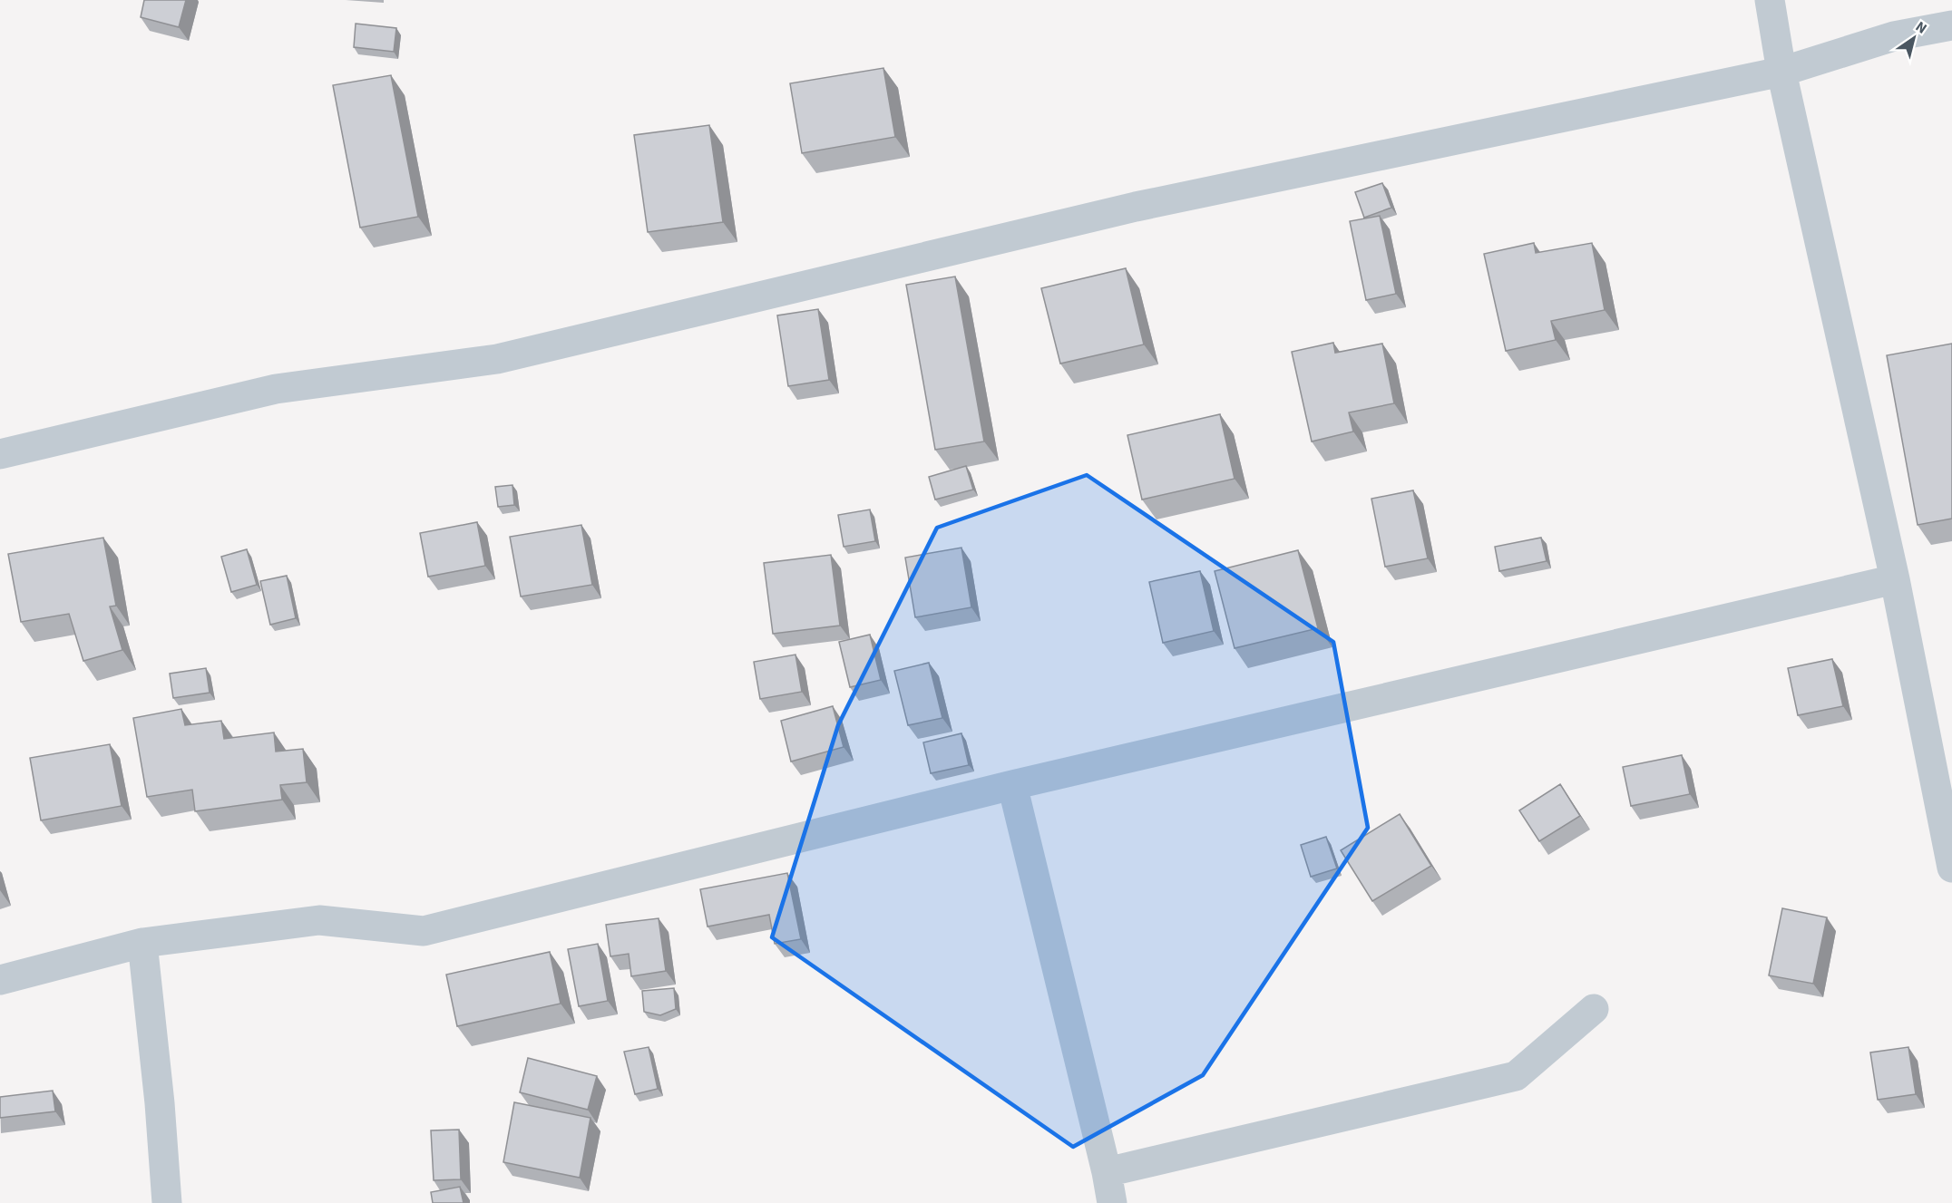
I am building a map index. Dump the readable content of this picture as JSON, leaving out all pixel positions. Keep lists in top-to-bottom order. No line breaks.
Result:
{"north":"top right"}
